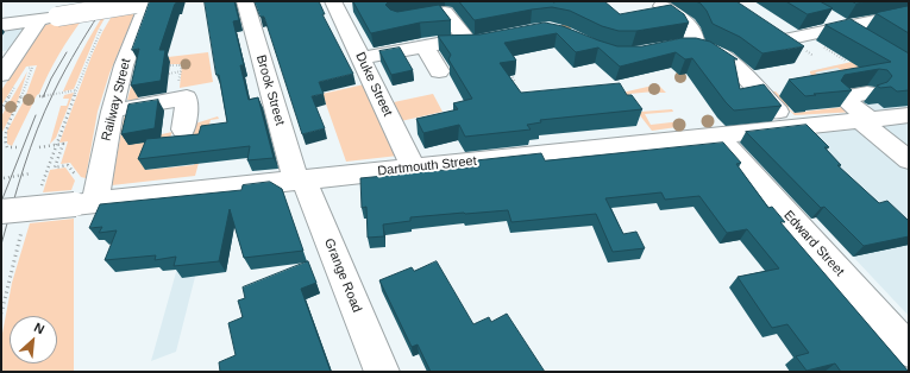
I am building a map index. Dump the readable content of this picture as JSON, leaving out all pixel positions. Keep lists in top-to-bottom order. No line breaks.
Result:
{"streets":{"street":["Duke Street","Brook Street","Railway Street","Dartmouth Street","Edward Street","Grange Road"]},"crossings":[["Duke Street","Dartmouth Street"],["Brook Street","Dartmouth Street"],["Brook Street","Grange Road"],["Railway Street","Dartmouth Street"],["Dartmouth Street","Edward Street"],["Dartmouth Street","Grange Road"]],"north":"top right"}
